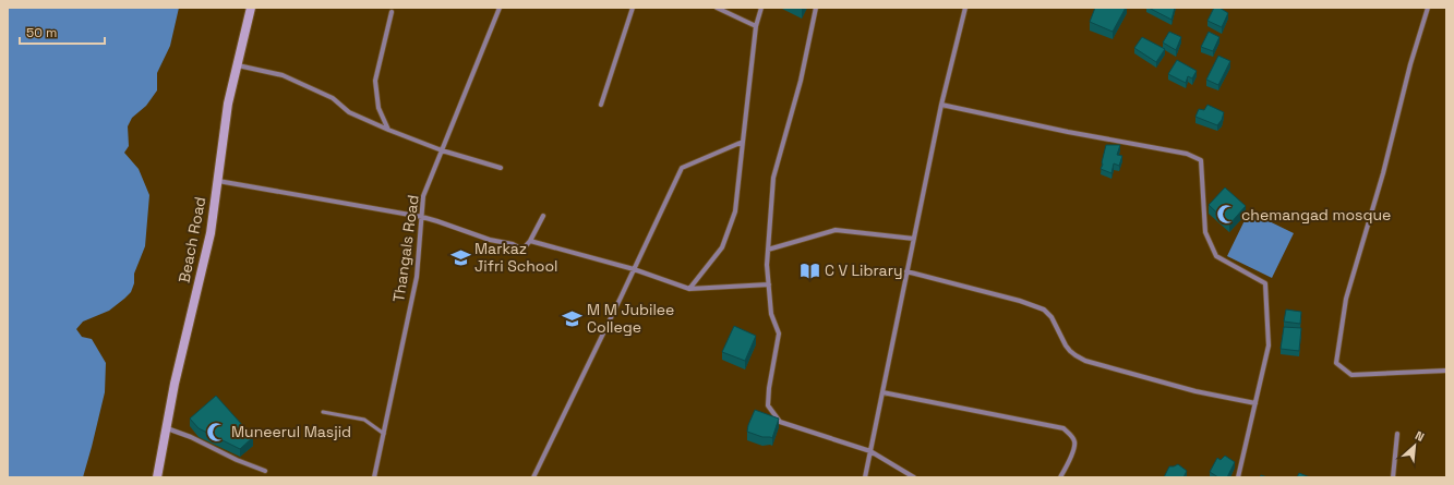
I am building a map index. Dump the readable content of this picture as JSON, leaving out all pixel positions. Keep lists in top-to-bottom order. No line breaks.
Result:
{"streets":{"main road":["Beach Road"],"street":["Thangals Road"]},"places":{"mosque":["chemangad mosque","Muneerul Masjid"],"school or university":["Markaz Jifri School","M M Jubilee College"],"library":["C V Library"]},"scale_bar":"50 m","north":"top right"}
